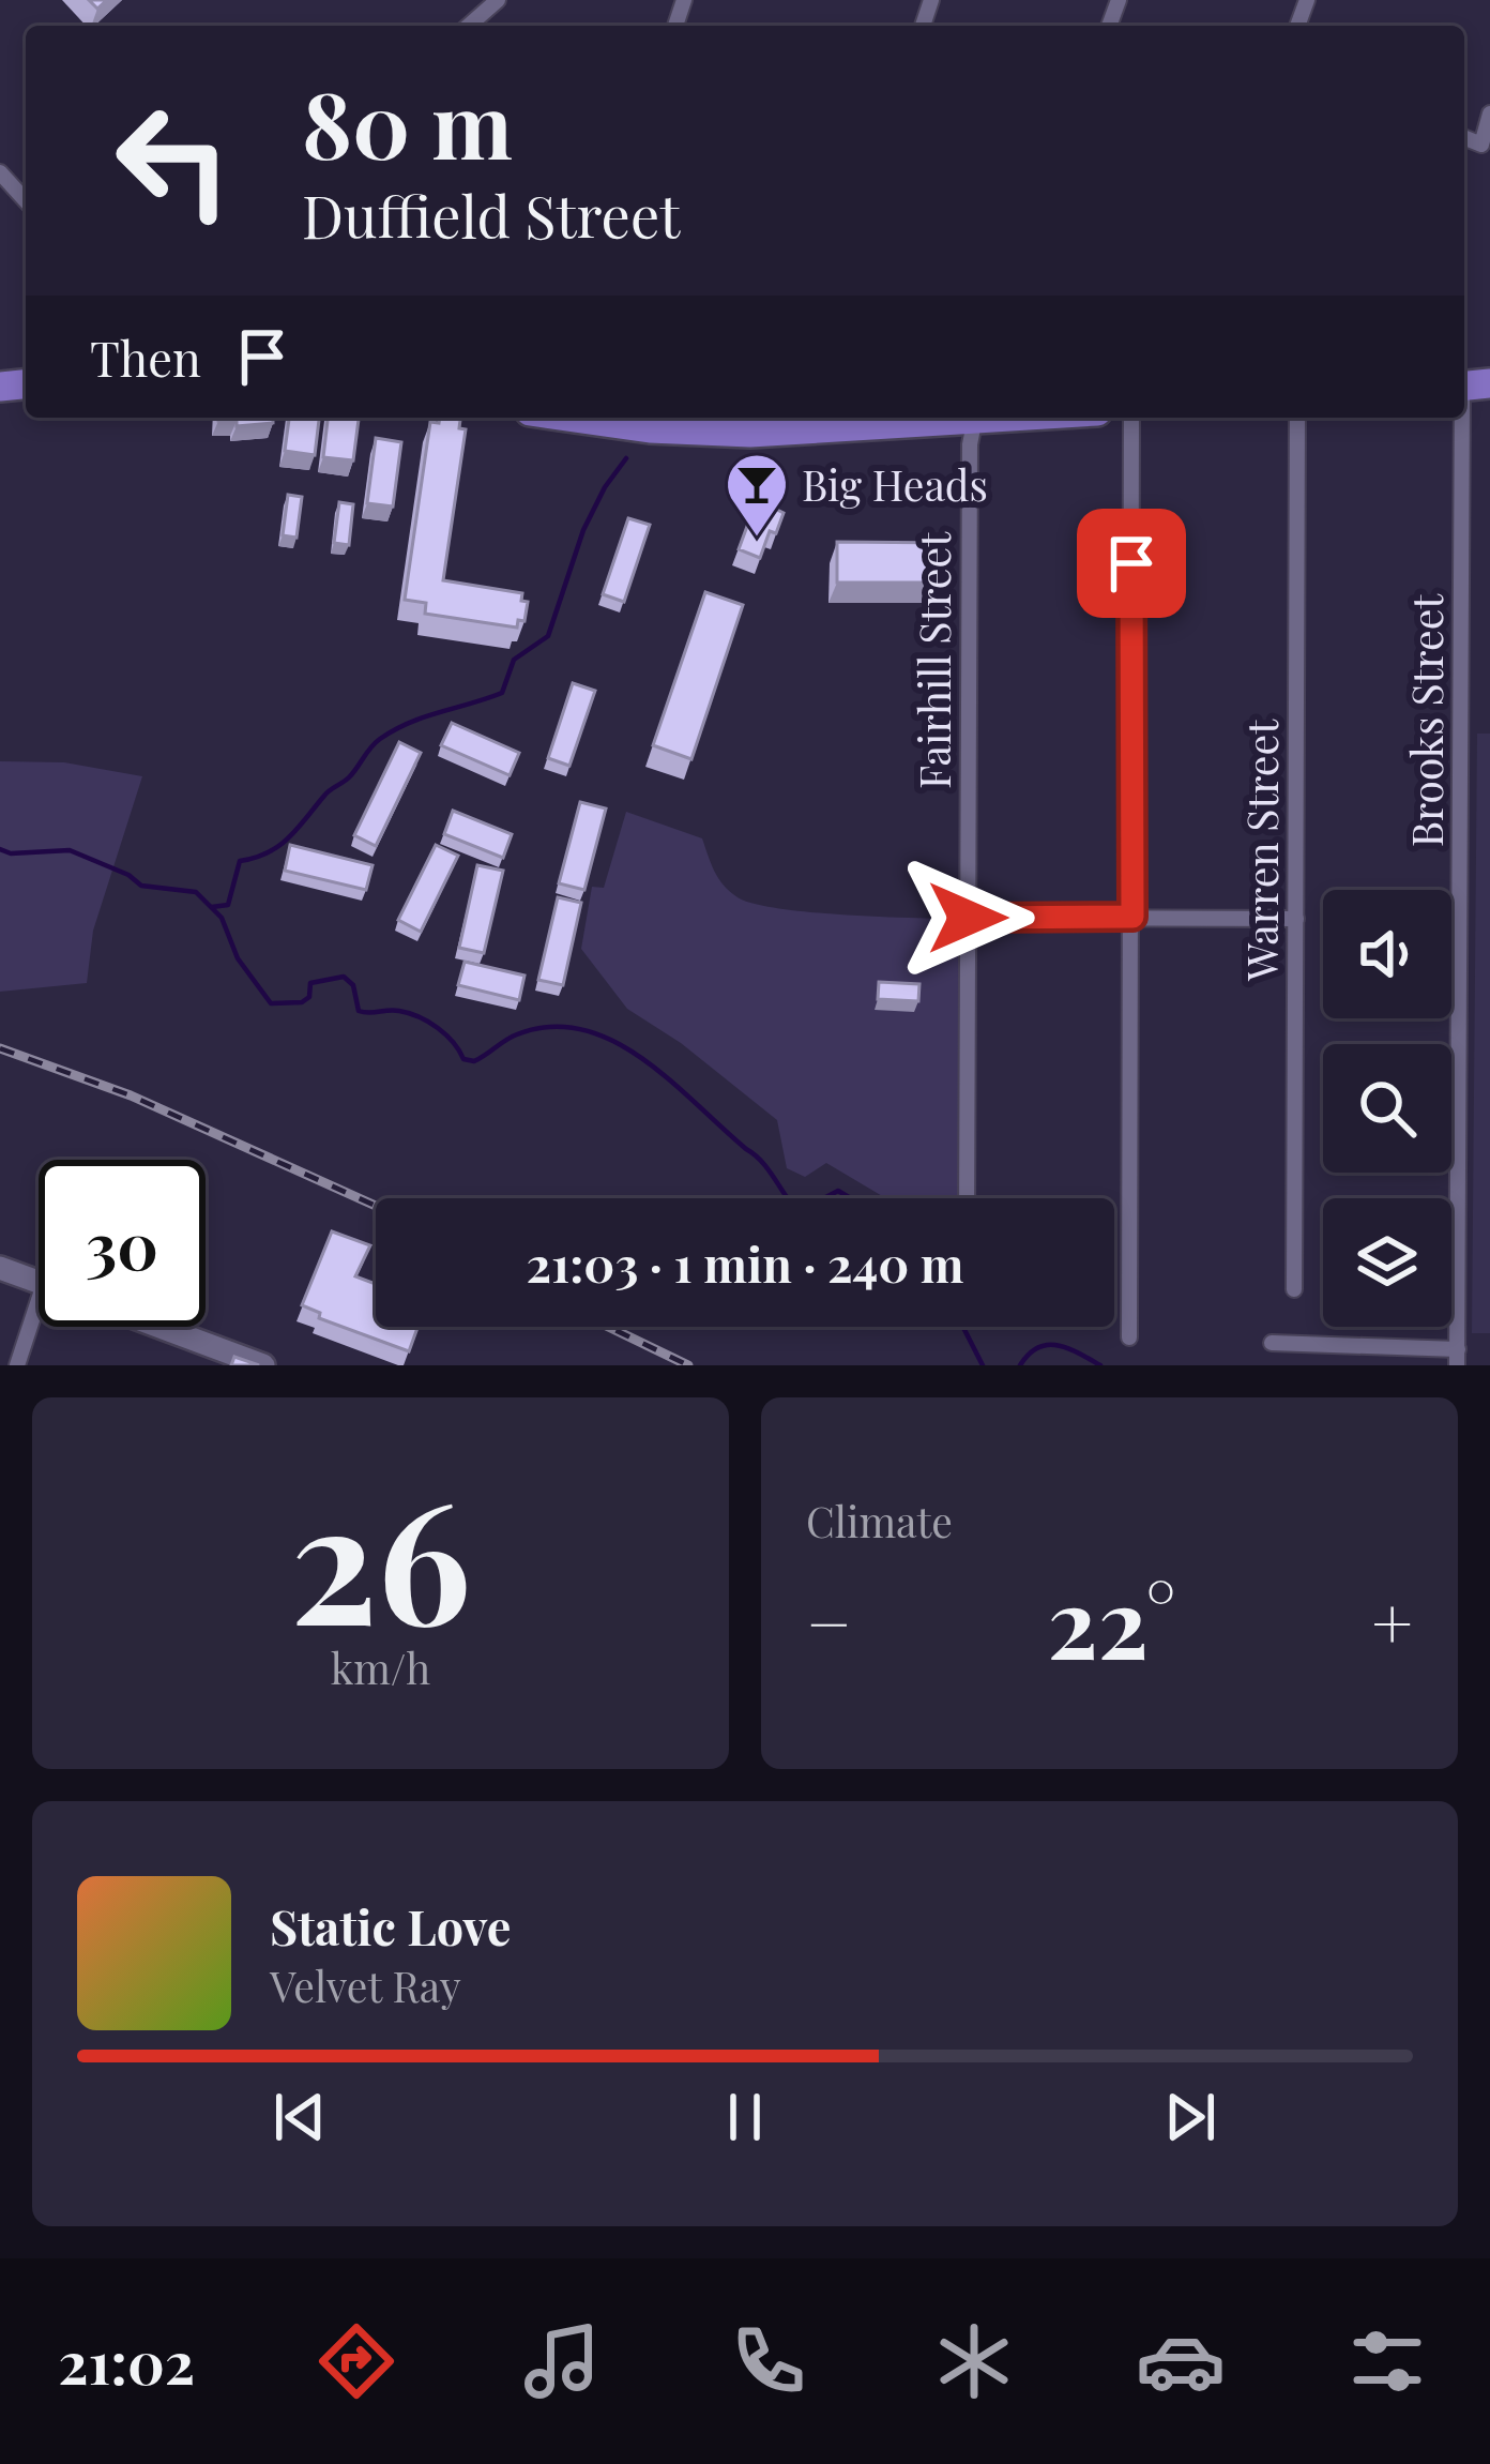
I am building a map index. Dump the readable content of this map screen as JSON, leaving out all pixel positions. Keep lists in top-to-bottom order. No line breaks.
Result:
{"streets":{"street":["Fairhill Street","Brooks Street","Warren Street"]},"places":{"bar":["Big Heads"]},"page":{"turn":["80 m","Duffield Street"],"then":"Then","limit":"30","trip":"21:03 · 1 min · 240 m","tile":[["26","km/h"],"Climate"],"heat":["−","22°","+"],"song":["Static Love","Velvet Ray"],"tabs":"21:02"}}
